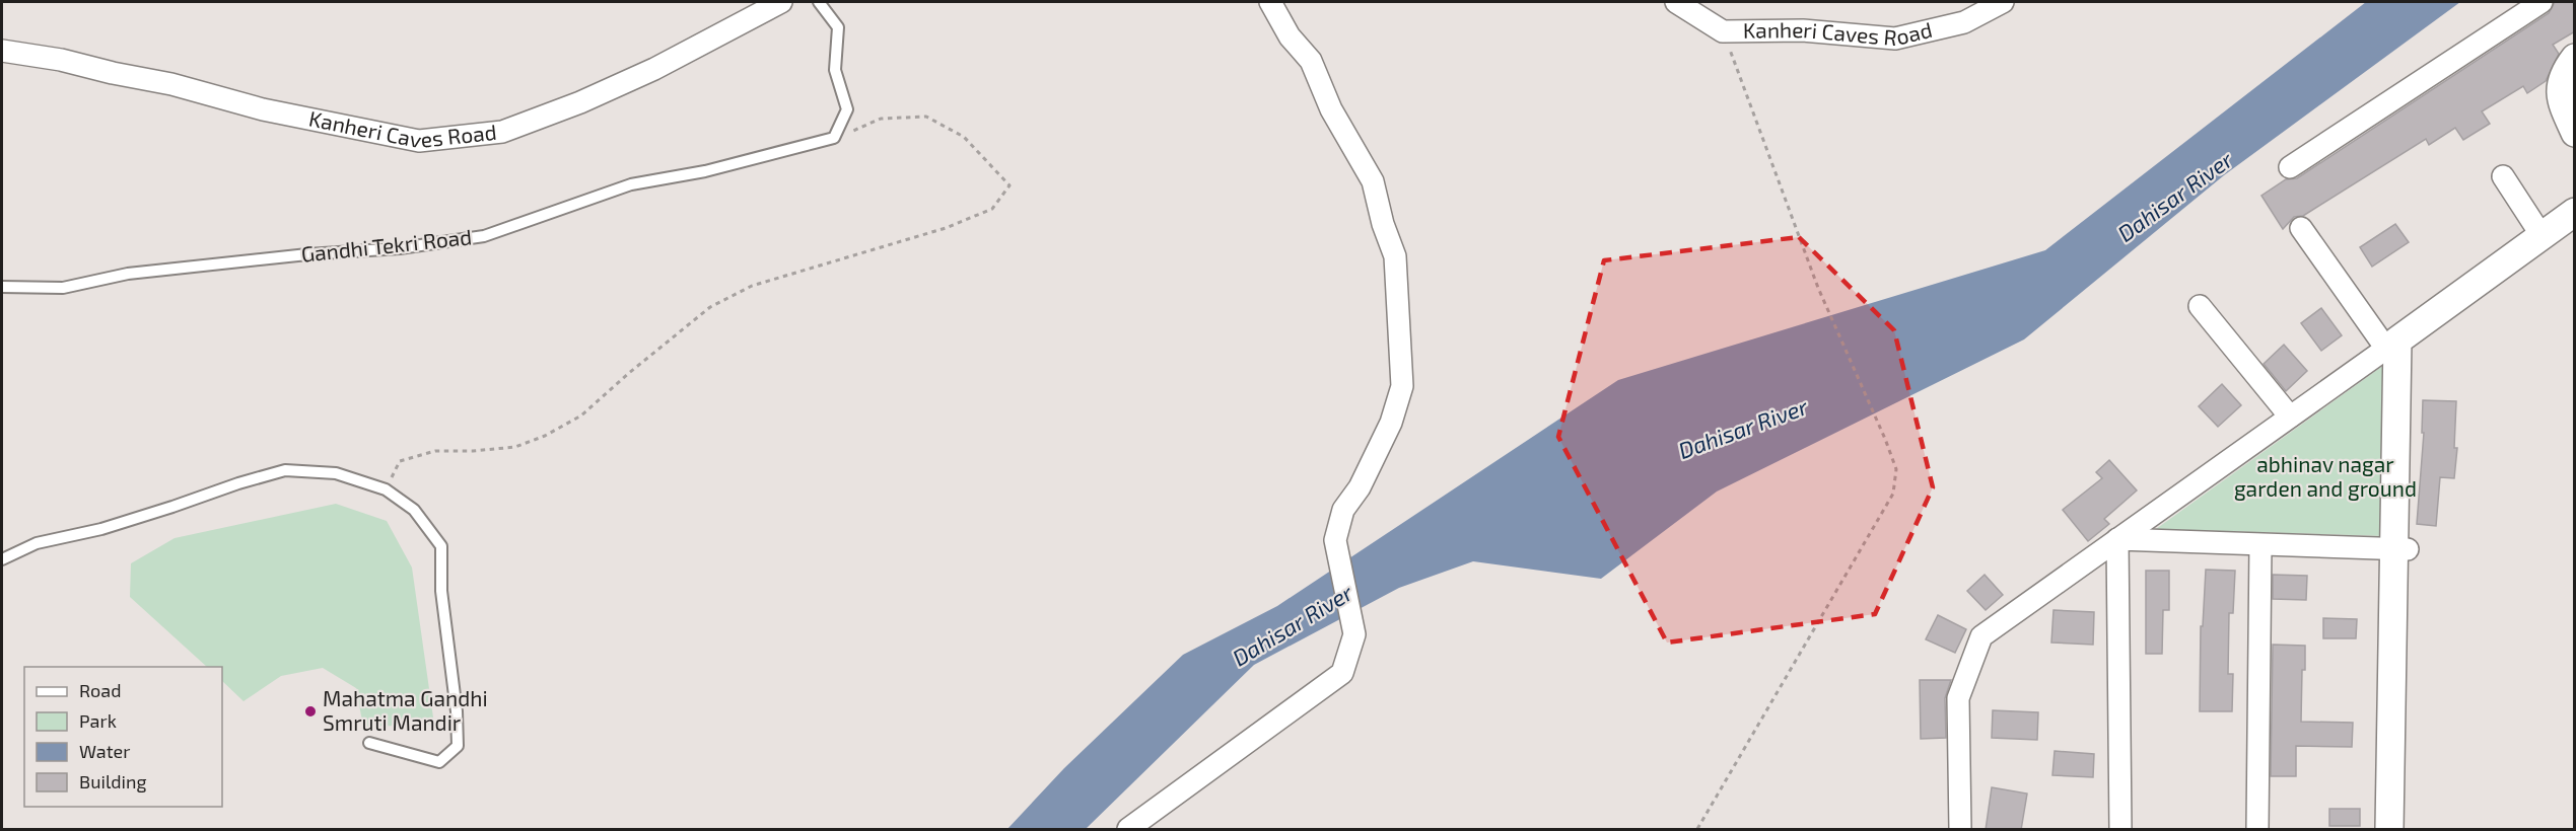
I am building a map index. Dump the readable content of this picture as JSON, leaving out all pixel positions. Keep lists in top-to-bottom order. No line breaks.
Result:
{"streets":{"street":["Kanheri Caves Road"],"lane":["Gandhi Tekri Road"]},"water":["Dahisar River"],"parks":["abhinav nagar garden and ground"],"places":["Mahatma Gandhi Smruti Mandir"],"legend":["Road","Park","Water","Building"]}
